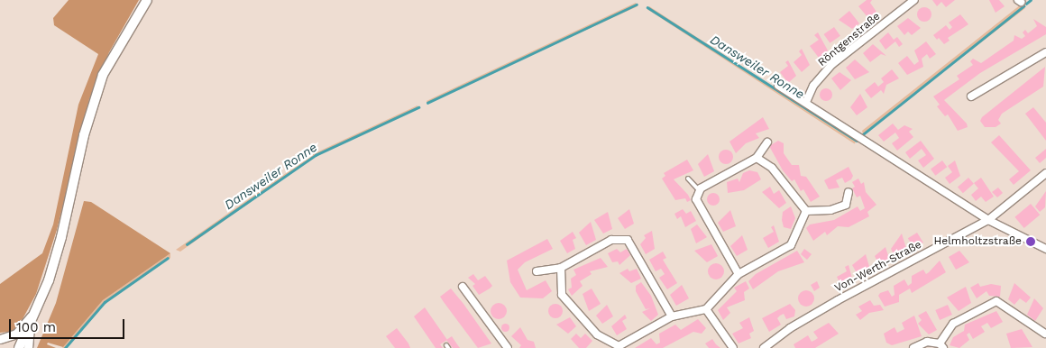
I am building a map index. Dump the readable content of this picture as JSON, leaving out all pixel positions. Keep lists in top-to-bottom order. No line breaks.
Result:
{"streets":{"street":["Röntgenstraße","Von-Werth-Straße"]},"water":["Dansweiler Ronne"],"places":["Helmholtzstraße"],"scale_bar":"100 m"}
